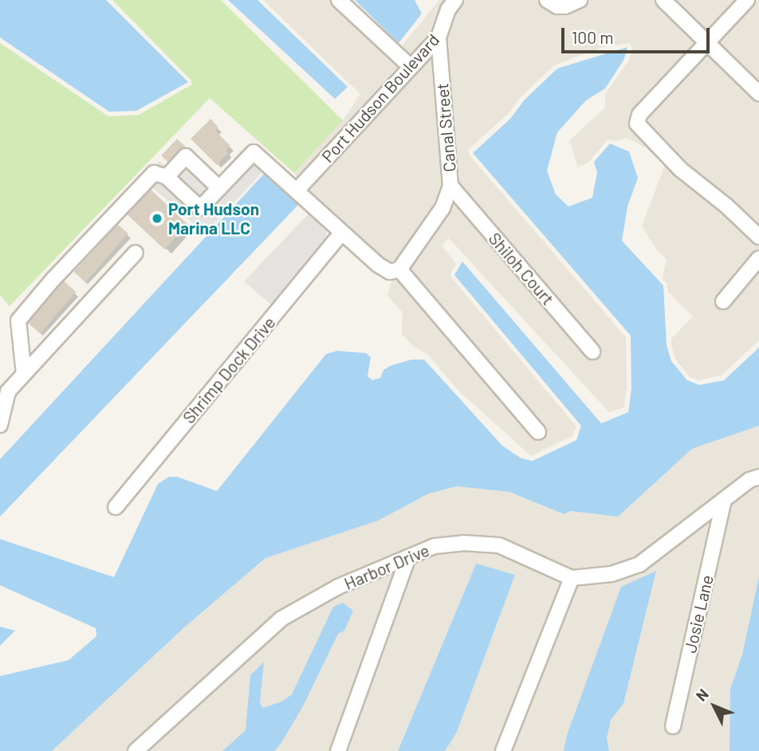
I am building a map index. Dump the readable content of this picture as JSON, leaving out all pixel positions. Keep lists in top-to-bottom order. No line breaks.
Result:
{"streets":{"street":["Port Hudson Boulevard","Canal Street","Shiloh Court","Shrimp Dock Drive","Harbor Drive","Josie Lane"]},"crossings":[["Port Hudson Boulevard","Canal Street"],["Canal Street","Shiloh Court"],["Harbor Drive","Josie Lane"]],"places":["Port Hudson Marina LLC"],"scale_bar":"100 m","north":"top left"}
